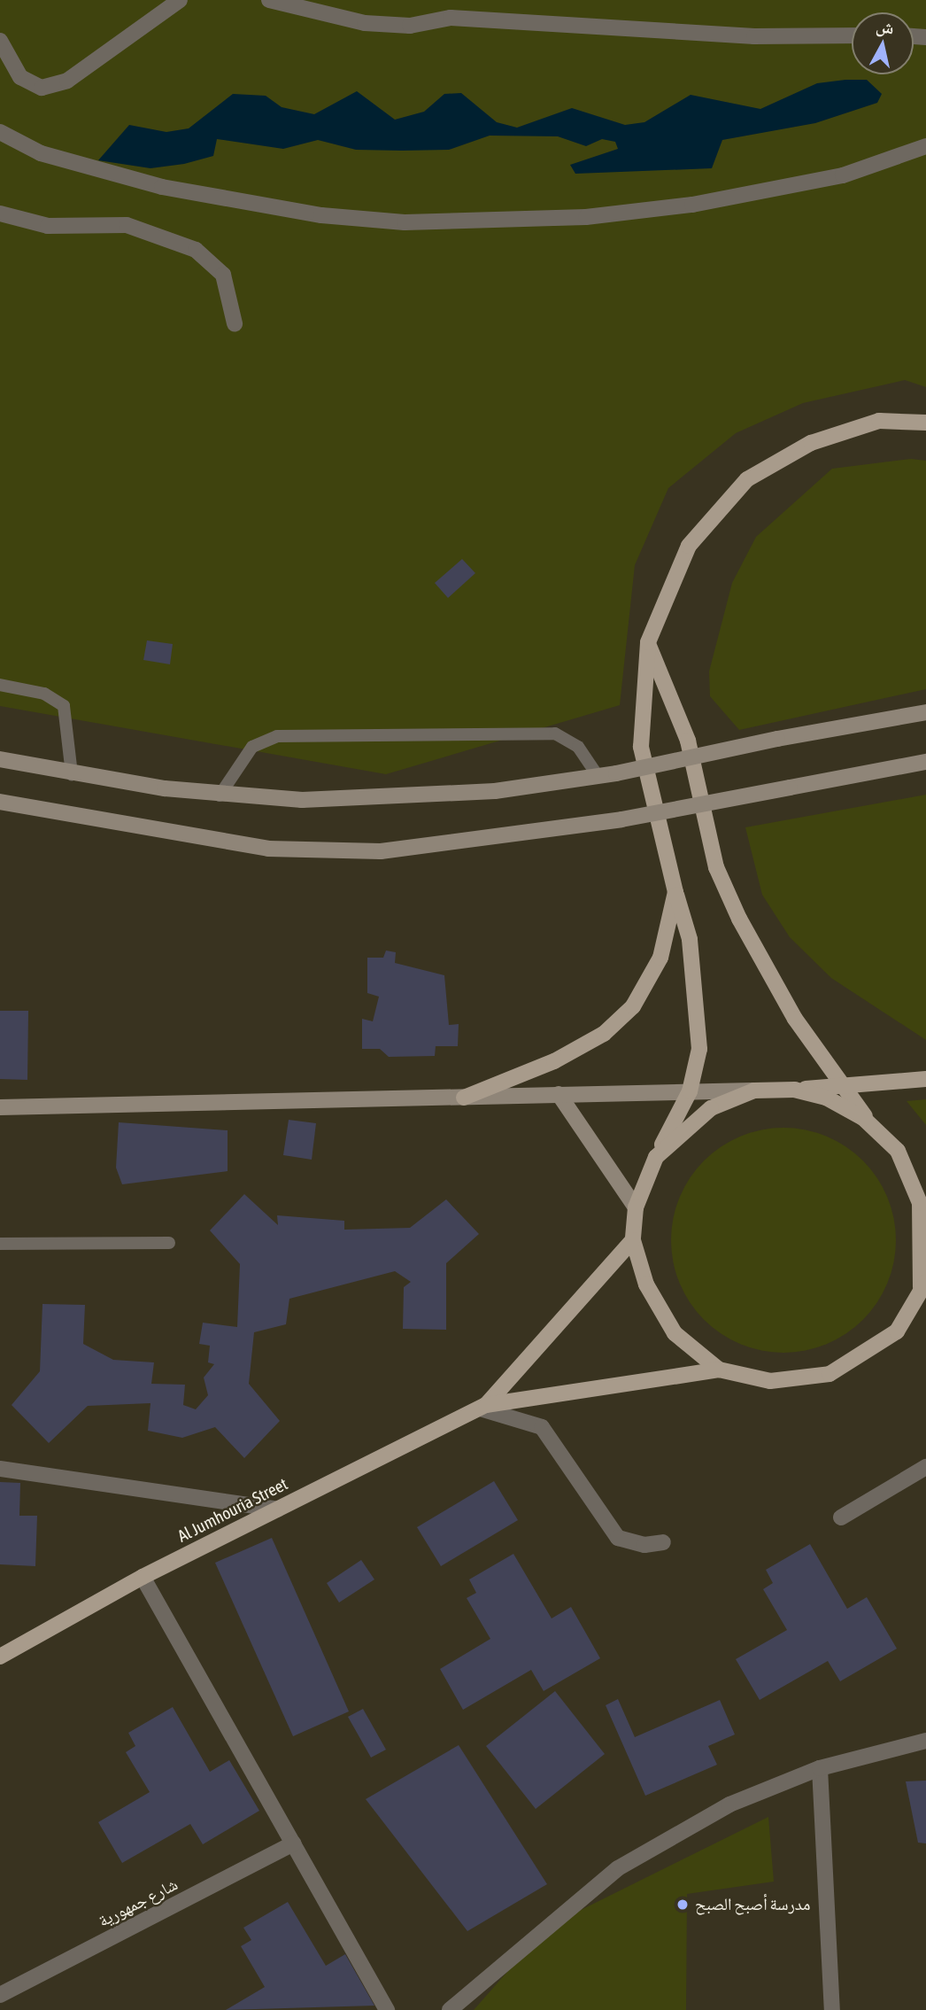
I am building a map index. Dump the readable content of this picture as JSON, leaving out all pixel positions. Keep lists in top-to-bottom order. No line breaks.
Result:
{"streets":{"main road":["Al Jumhouria Street"],"street":["شارع جمهورية"]},"places":["مدرسة أصبح الصبح"],"north":"top"}
